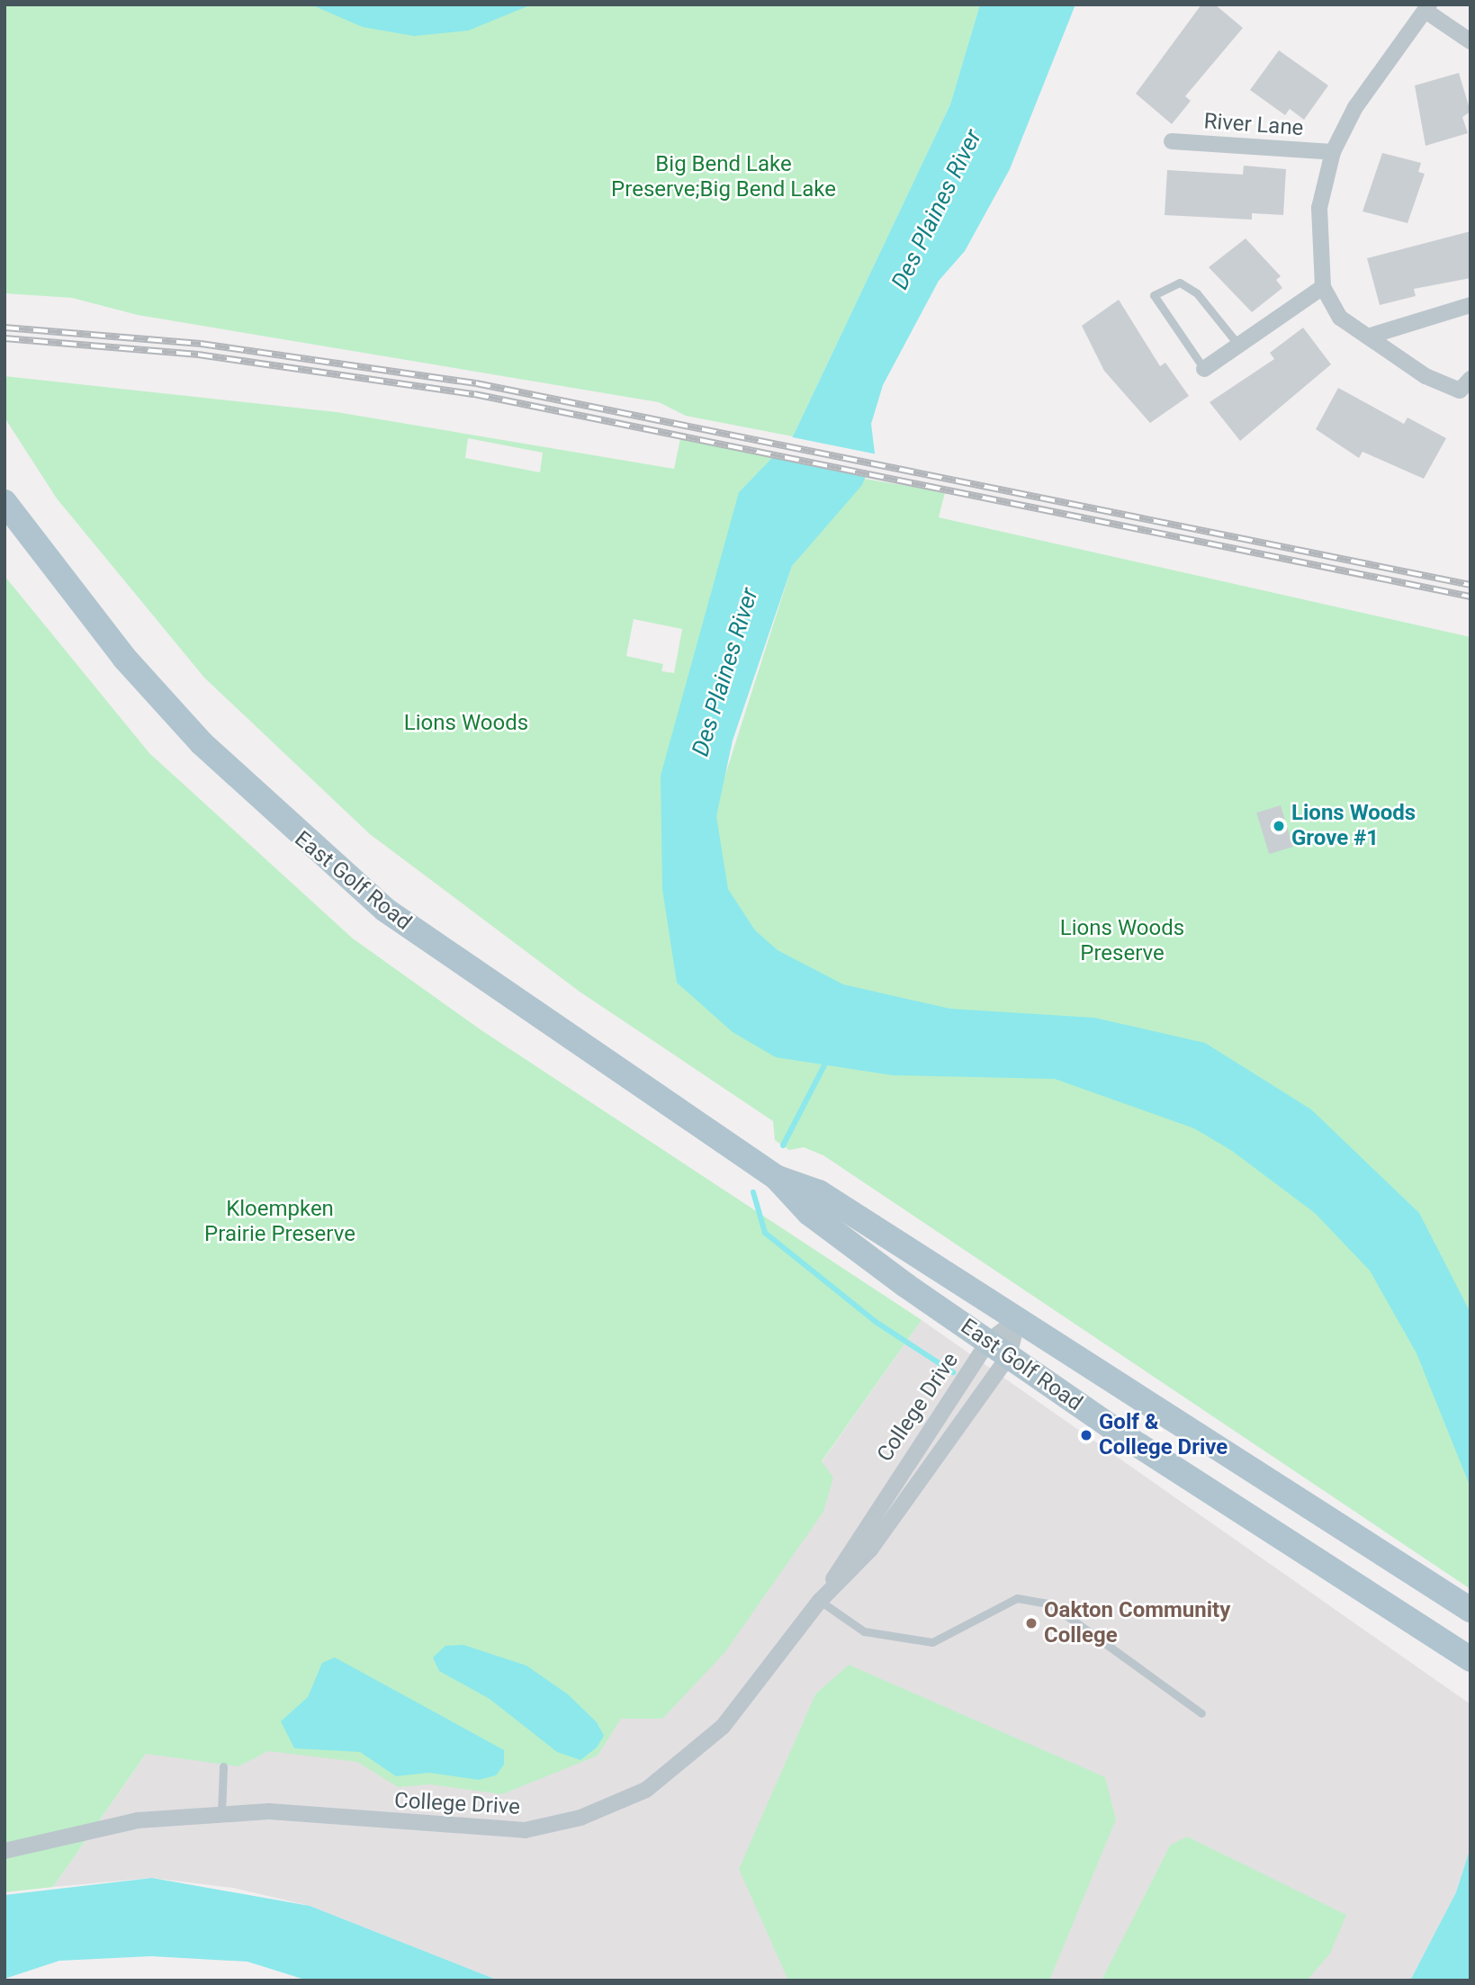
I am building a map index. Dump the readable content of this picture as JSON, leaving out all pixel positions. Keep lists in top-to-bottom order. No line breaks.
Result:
{"streets":{"main road":["East Golf Road"],"street":["River Lane","College Drive"]},"crossings":[["East Golf Road","College Drive"]],"water":["Des Plaines River"],"parks":["Big Bend Lake Preserve;Big Bend Lake","Lions Woods","Lions Woods Preserve","Kloempken Prairie Preserve"],"places":["Lions Woods Grove #1","Golf & College Drive","Oakton Community College"]}
